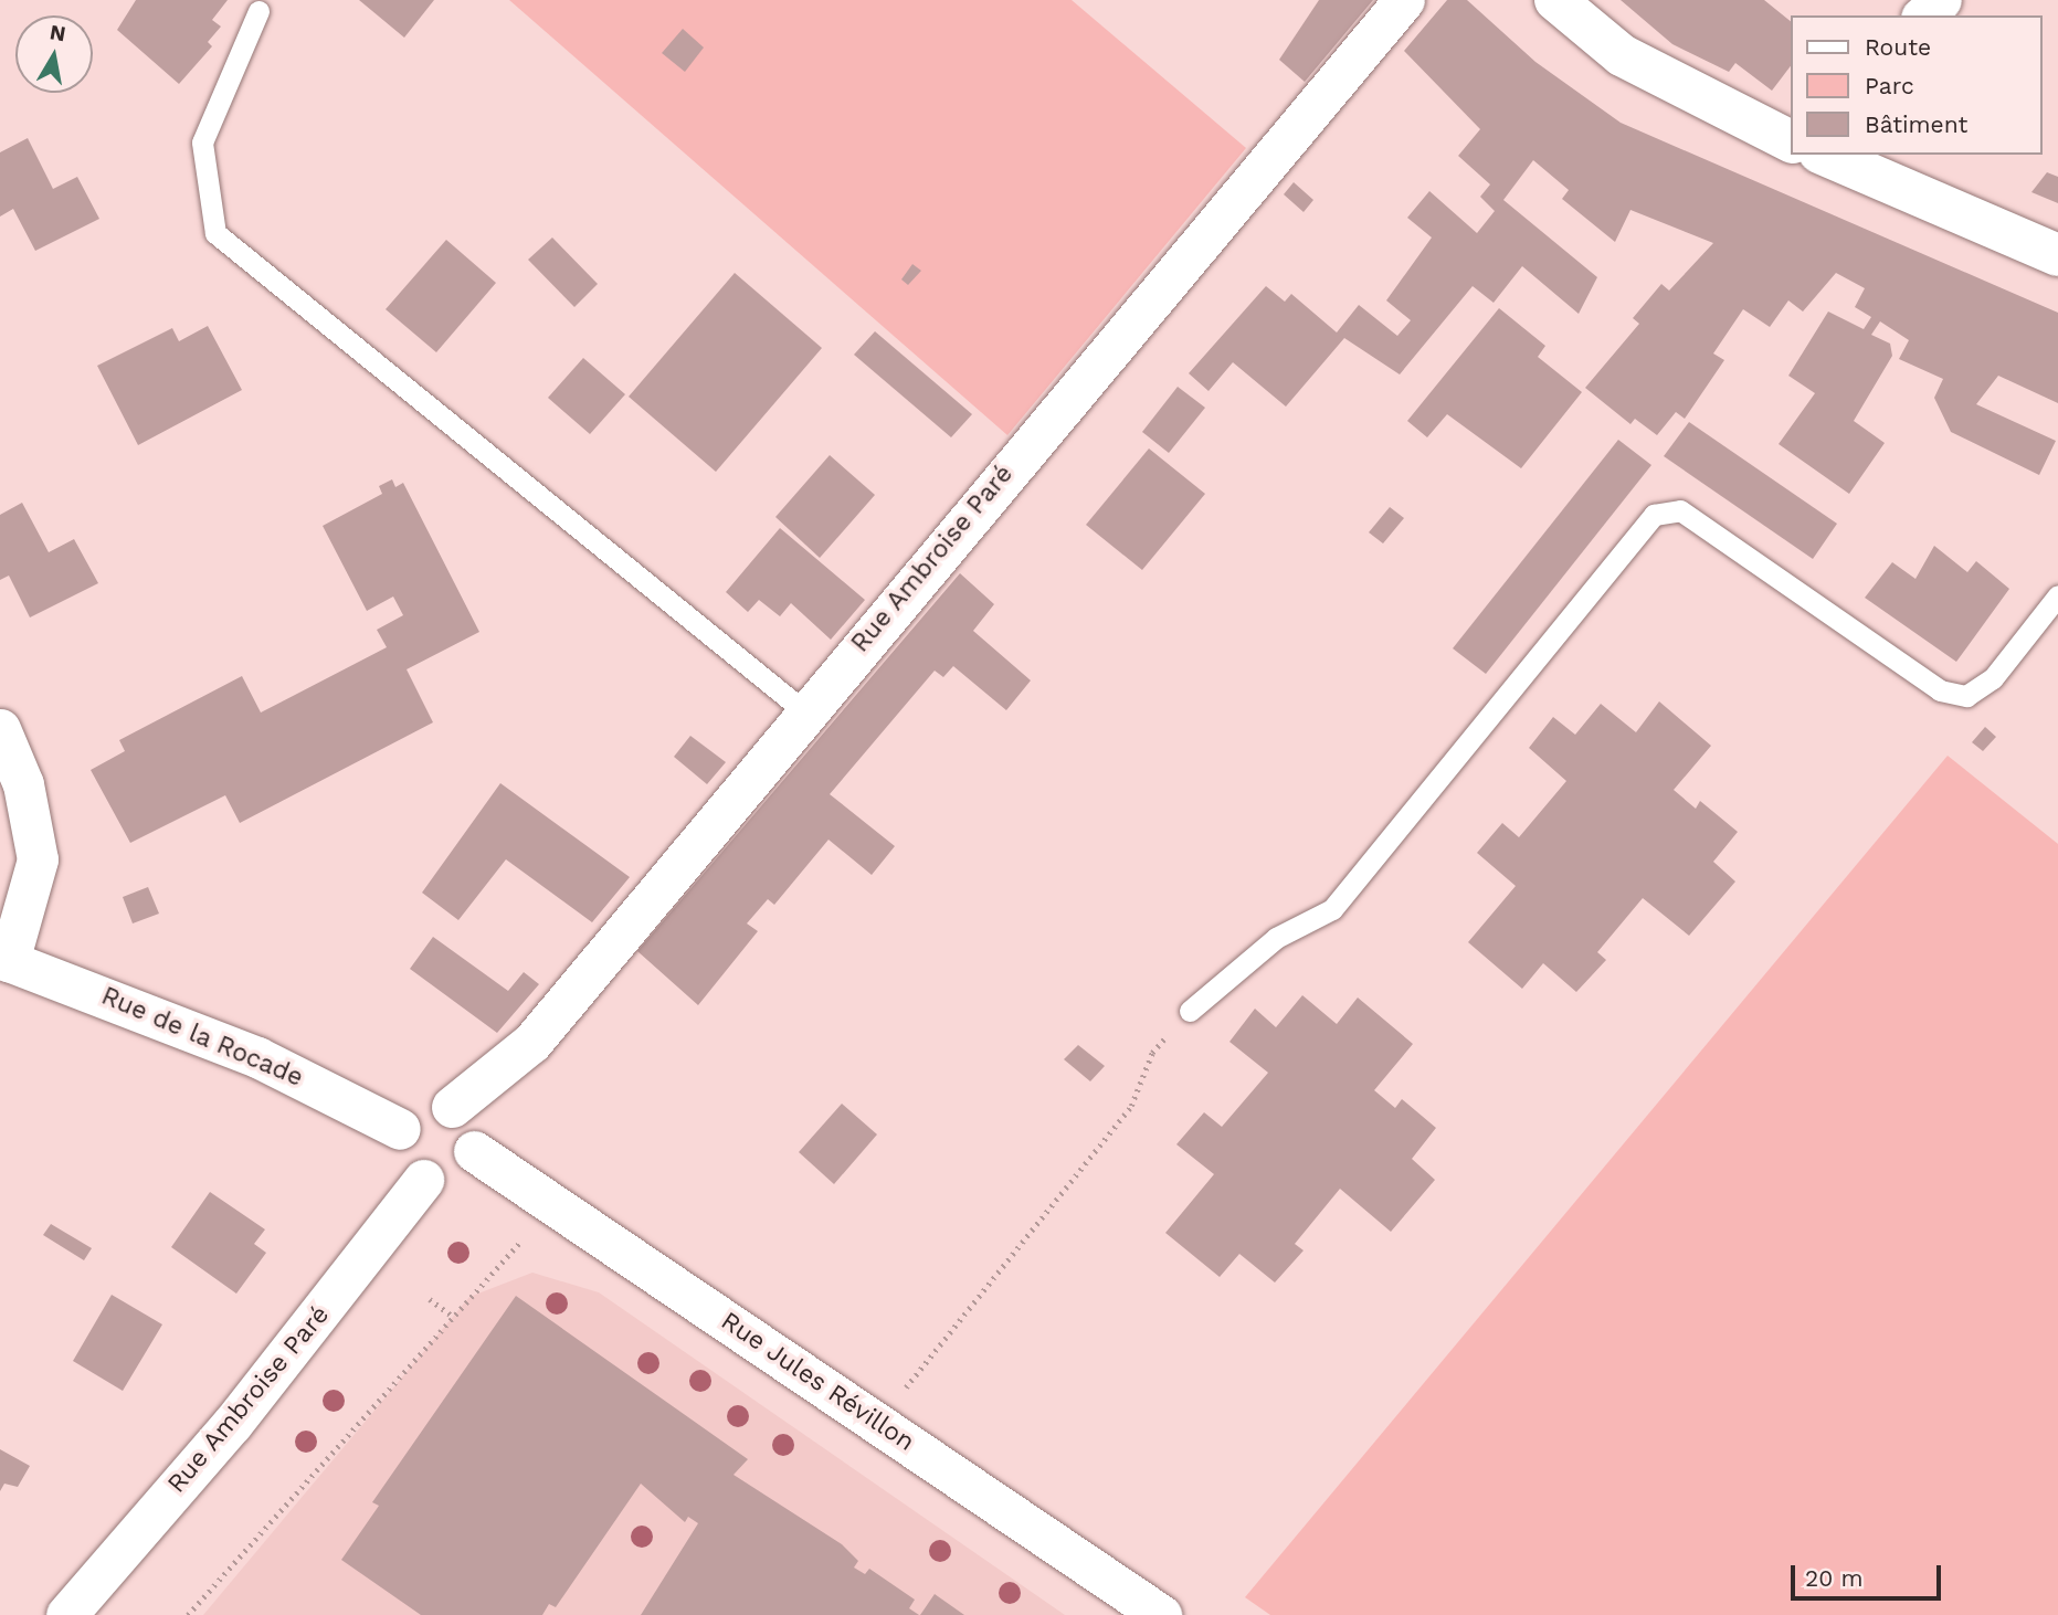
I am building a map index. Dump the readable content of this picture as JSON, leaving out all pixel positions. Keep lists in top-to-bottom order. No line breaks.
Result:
{"streets":{"street":["Rue Ambroise Paré","Rue de la Rocade","Rue Jules Révillon"]},"crossings":[["Rue Ambroise Paré","Rue de la Rocade"],["Rue Ambroise Paré","Rue Jules Révillon"],["Rue de la Rocade","Rue Jules Révillon"]],"legend":["Route","Parc","Bâtiment"],"scale_bar":"20 m","north":"top"}
